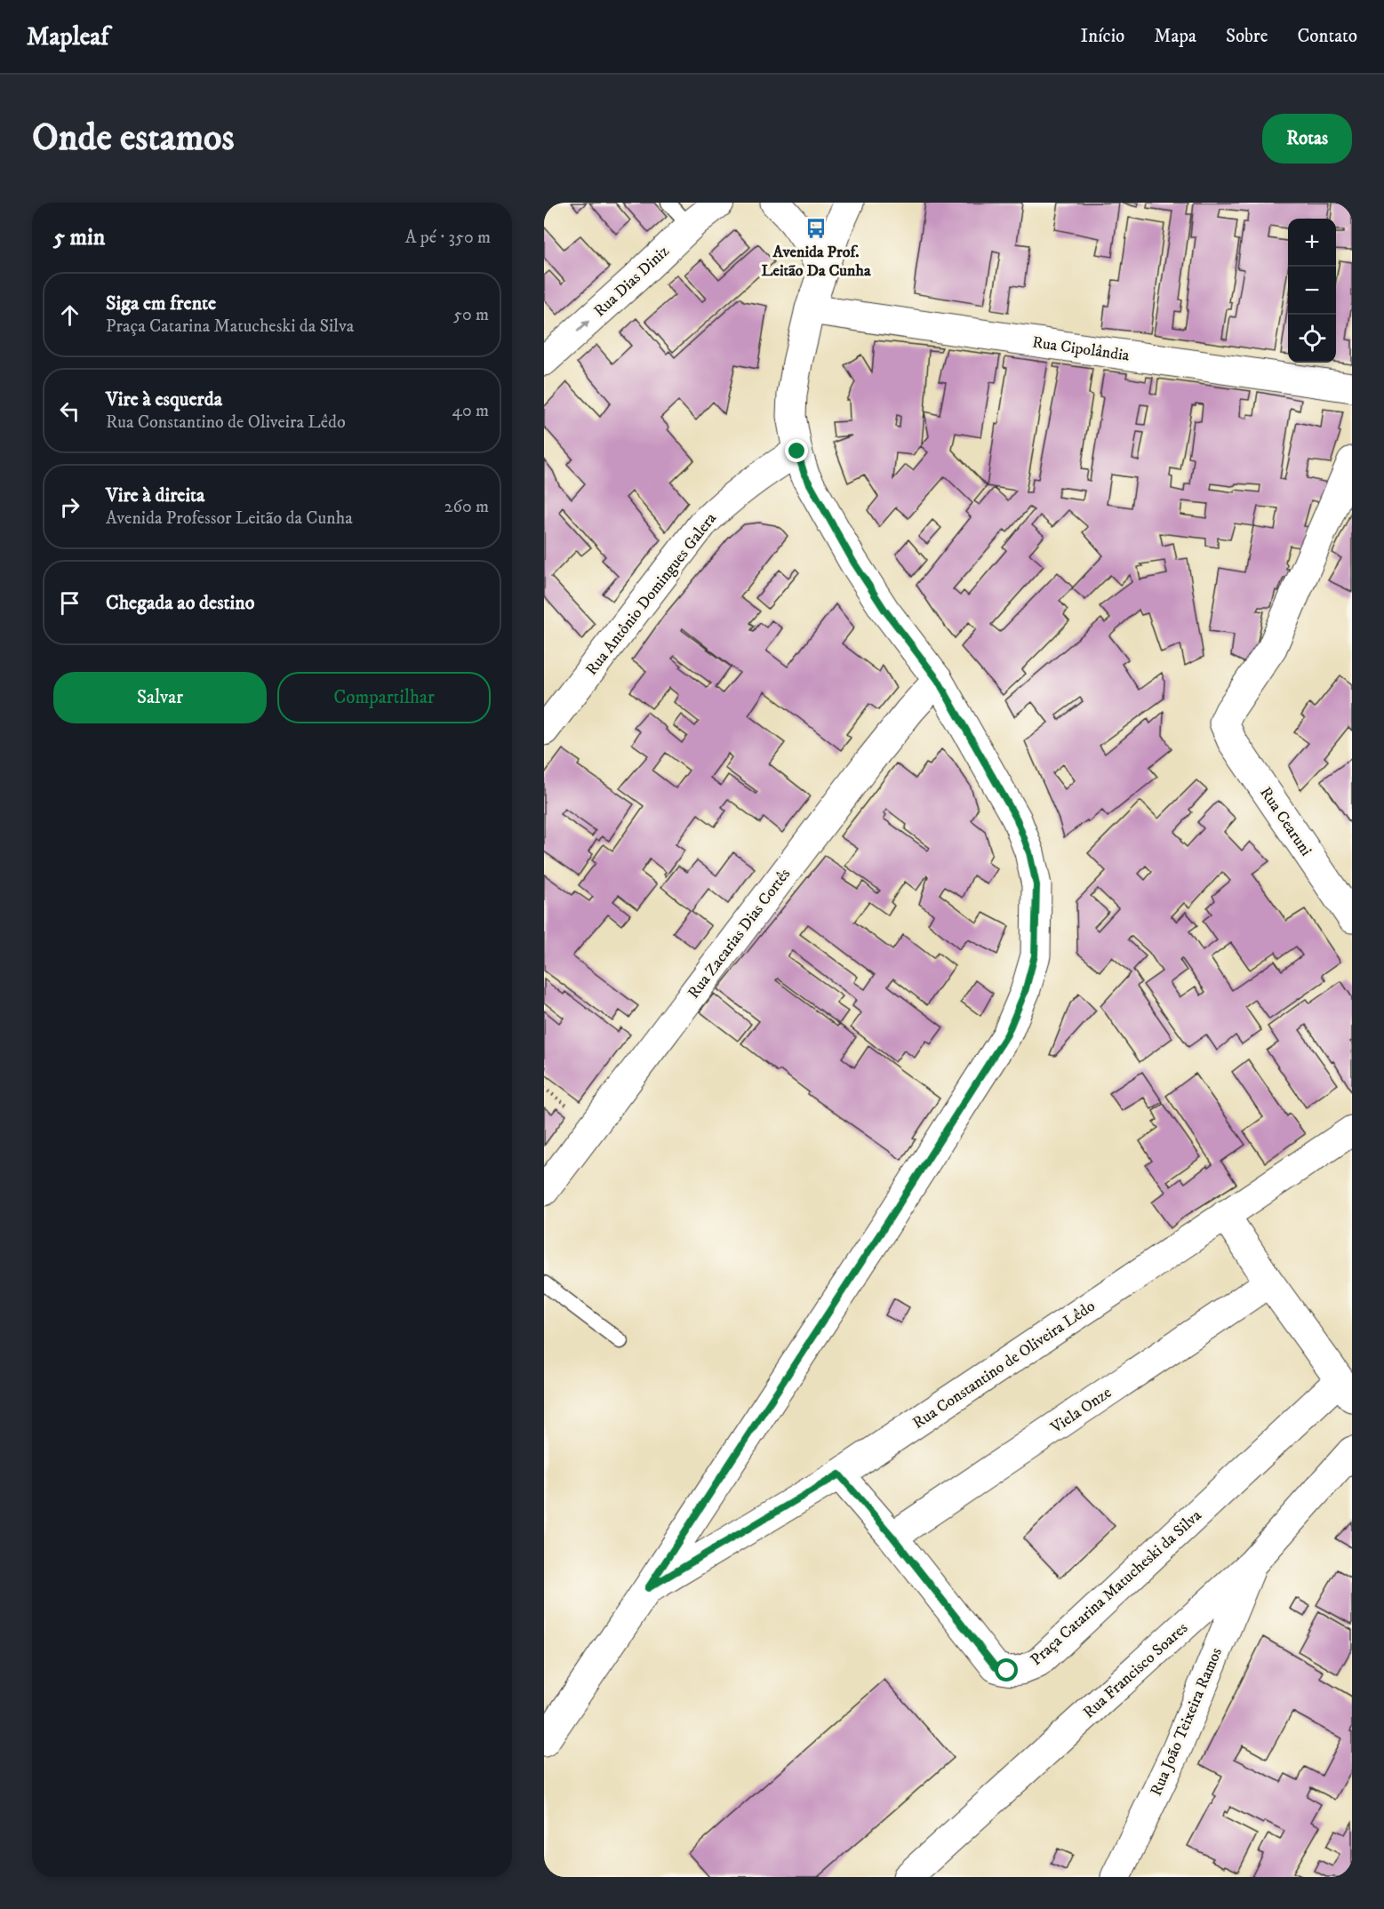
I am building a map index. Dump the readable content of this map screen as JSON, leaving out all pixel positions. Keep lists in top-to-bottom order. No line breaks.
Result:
{"streets":{"street":["Rua Dias Diniz","Rua Cipolândia","Rua Antônio Domingues Galera","Rua Cearuni","Rua Zacarias Dias Cortês","Rua Constantino de Oliveira Lêdo","Viela Onze","Praça Catarina Matucheski da Silva","Rua Francisco Soares","Rua João Teixeira Ramos"]},"crossings":[["Rua Constantino de Oliveira Lêdo","Praça Catarina Matucheski da Silva"],["Viela Onze","Praça Catarina Matucheski da Silva"],["Rua Francisco Soares","Rua João Teixeira Ramos"]],"one_way":["Rua Dias Diniz"],"places":{"bus stop":["Avenida Prof. Leitão Da Cunha"]},"page":{"header":"Mapleaf","nav":["Início","Mapa","Sobre","Contato"],"buttons":["Rotas",["Salvar","Compartilhar"]],"title":"Onde estamos","heading":["5 min","A pé · 350 m"],"map_buttons":["+","−"],"list":[["Siga em frente","Praça Catarina Matucheski da Silva","50 m"],["Vire à esquerda","Rua Constantino de Oliveira Lêdo","40 m"],["Vire à direita","Avenida Professor Leitão da Cunha","260 m"],"Chegada ao destino"]}}
